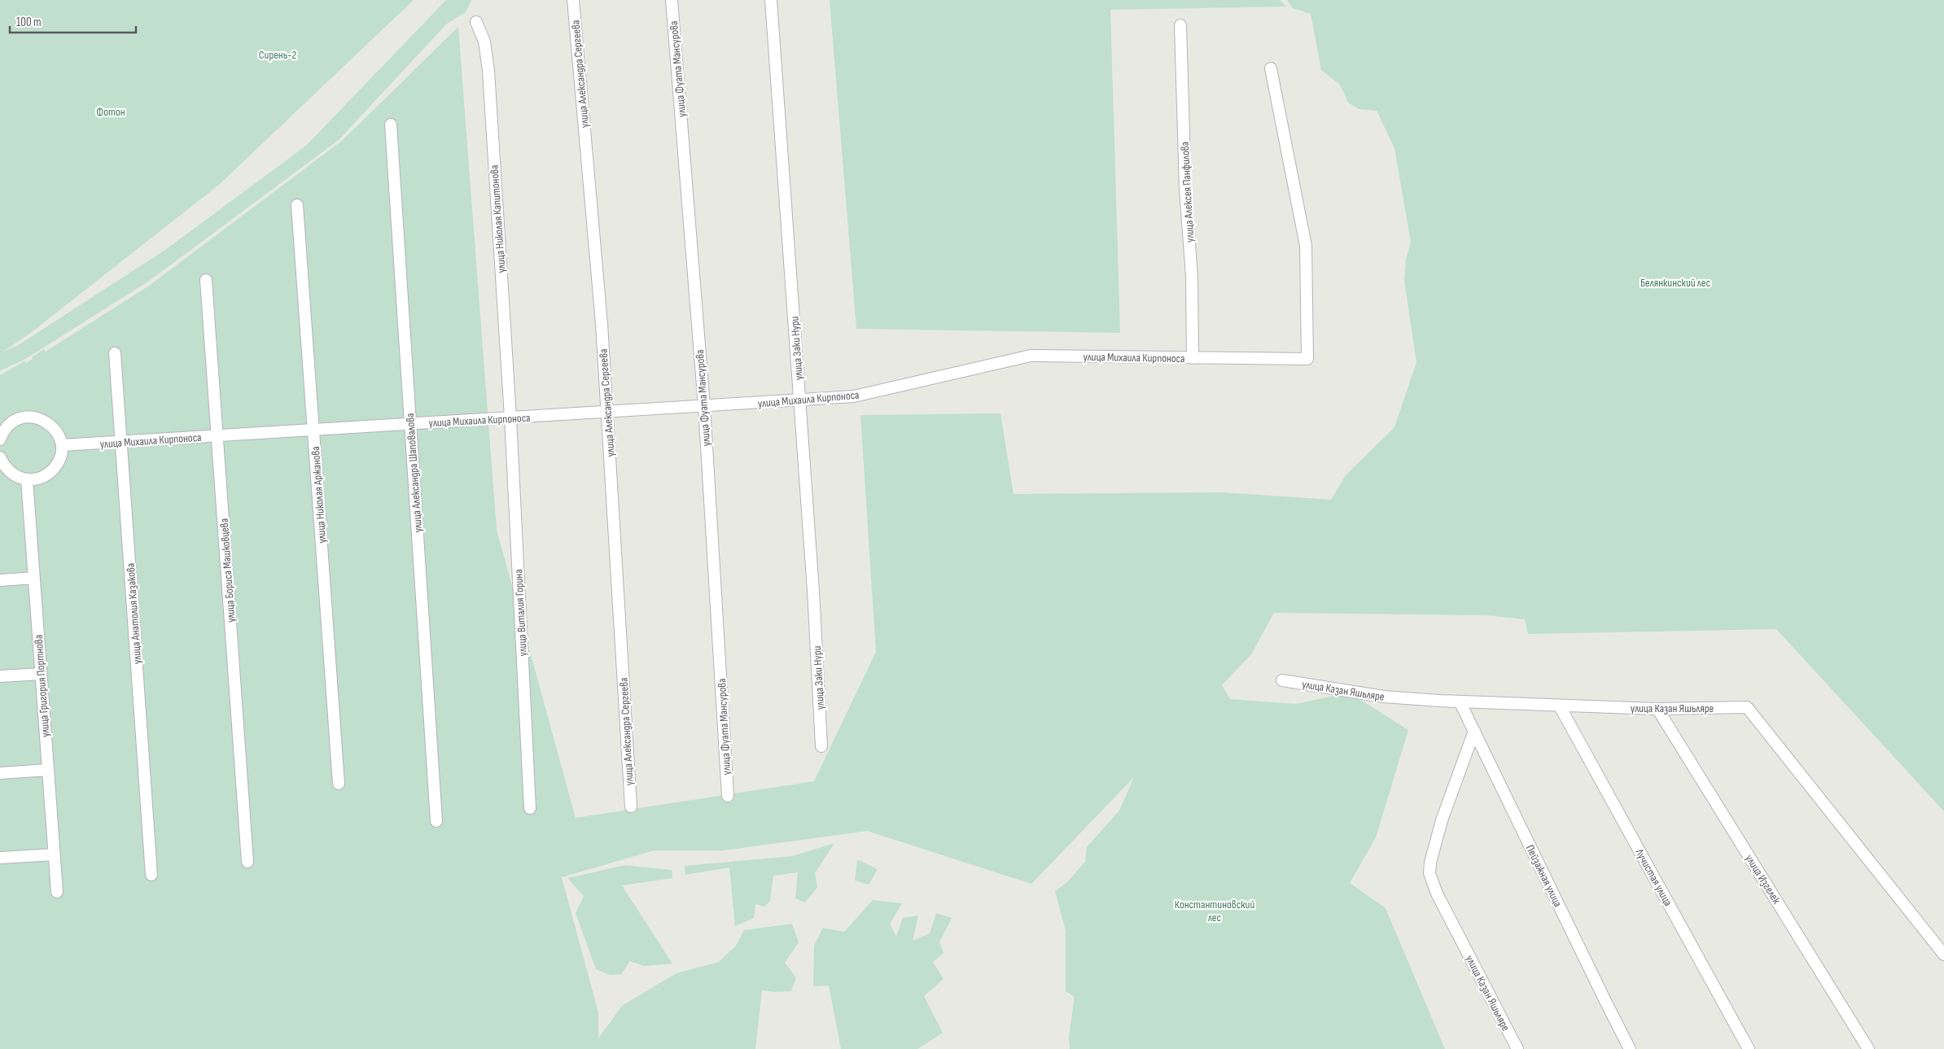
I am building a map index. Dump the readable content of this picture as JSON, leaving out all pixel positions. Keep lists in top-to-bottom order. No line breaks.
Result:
{"streets":{"street":["улица Фуата Мансурова","улица Александра Сергеева","улица Алексея Панфилова","улица Николая Капитонова","улица Заки Нури","улица Михаила Кирпоноса","улица Александра Шаповалова","улица Николая Аржанова","улица Бориса Машковцева","улица Виталия Горина","улица Анатолия Казакова","улица Григория Портнова","улица Казан Яшьляре","Пейзажная улица","Лучистая улица","улица Изгелек"]},"crossings":[["улица Фуата Мансурова","улица Михаила Кирпоноса"],["улица Александра Сергеева","улица Михаила Кирпоноса"],["улица Алексея Панфилова","улица Михаила Кирпоноса"],["улица Николая Капитонова","улица Михаила Кирпоноса"],["улица Николая Капитонова","улица Виталия Горина"],["улица Заки Нури","улица Михаила Кирпоноса"],["улица Михаила Кирпоноса","улица Александра Шаповалова"],["улица Михаила Кирпоноса","улица Николая Аржанова"],["улица Михаила Кирпоноса","улица Бориса Машковцева"],["улица Михаила Кирпоноса","улица Виталия Горина"],["улица Михаила Кирпоноса","улица Анатолия Казакова"],["улица Казан Яшьляре","Пейзажная улица"],["улица Казан Яшьляре","Лучистая улица"],["улица Казан Яшьляре","улица Изгелек"]],"parks":["Сирень-2","Фотон","Белянкинский лес","Константиновский лес"],"scale_bar":"100 m"}
